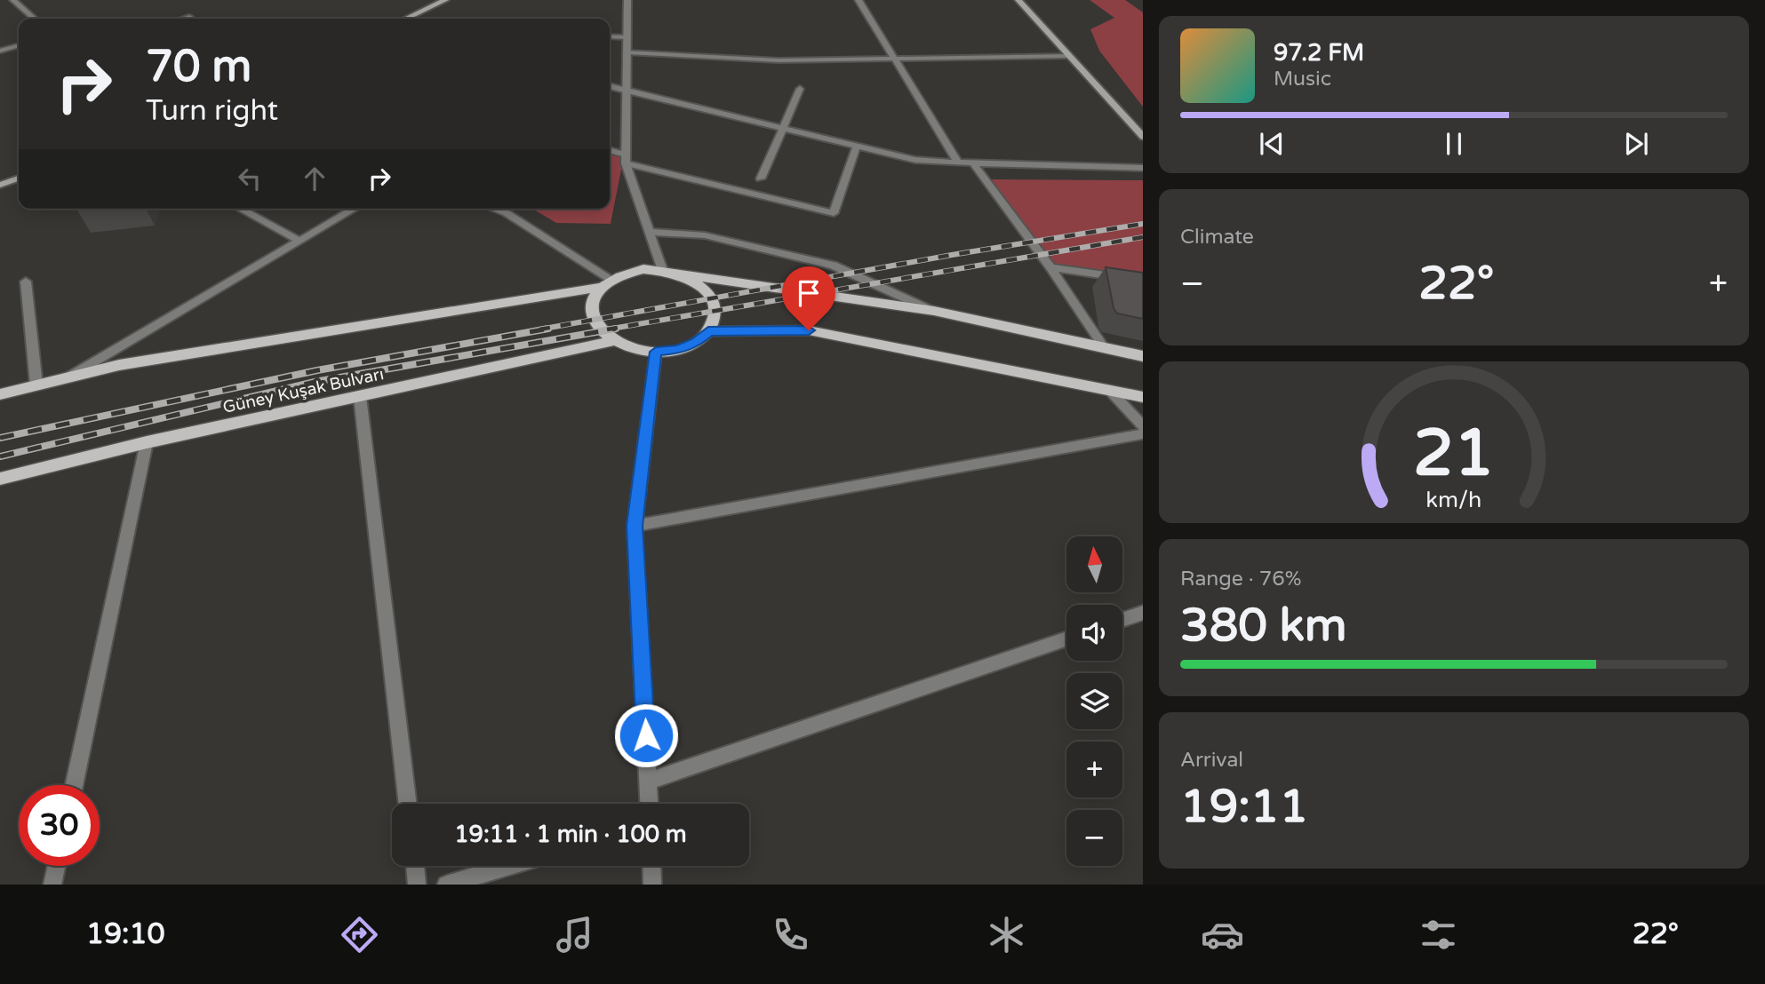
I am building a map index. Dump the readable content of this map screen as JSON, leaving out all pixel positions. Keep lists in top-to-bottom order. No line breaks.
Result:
{"streets":{"main road":["Güney Kuşak Bulvarı"]},"north":"top","page":{"turn":["70 m","Turn right"],"song":["97.2 FM","Music"],"tile":["Climate",["Range · 76%","380 km"],["Arrival","19:11"]],"heat":["−","22°","+"],"map_buttons":["+","−"],"limit":"30","trip":"19:11 · 1 min · 100 m","tabs":["19:10","22°"],"gauge":["21","km/h"]}}
